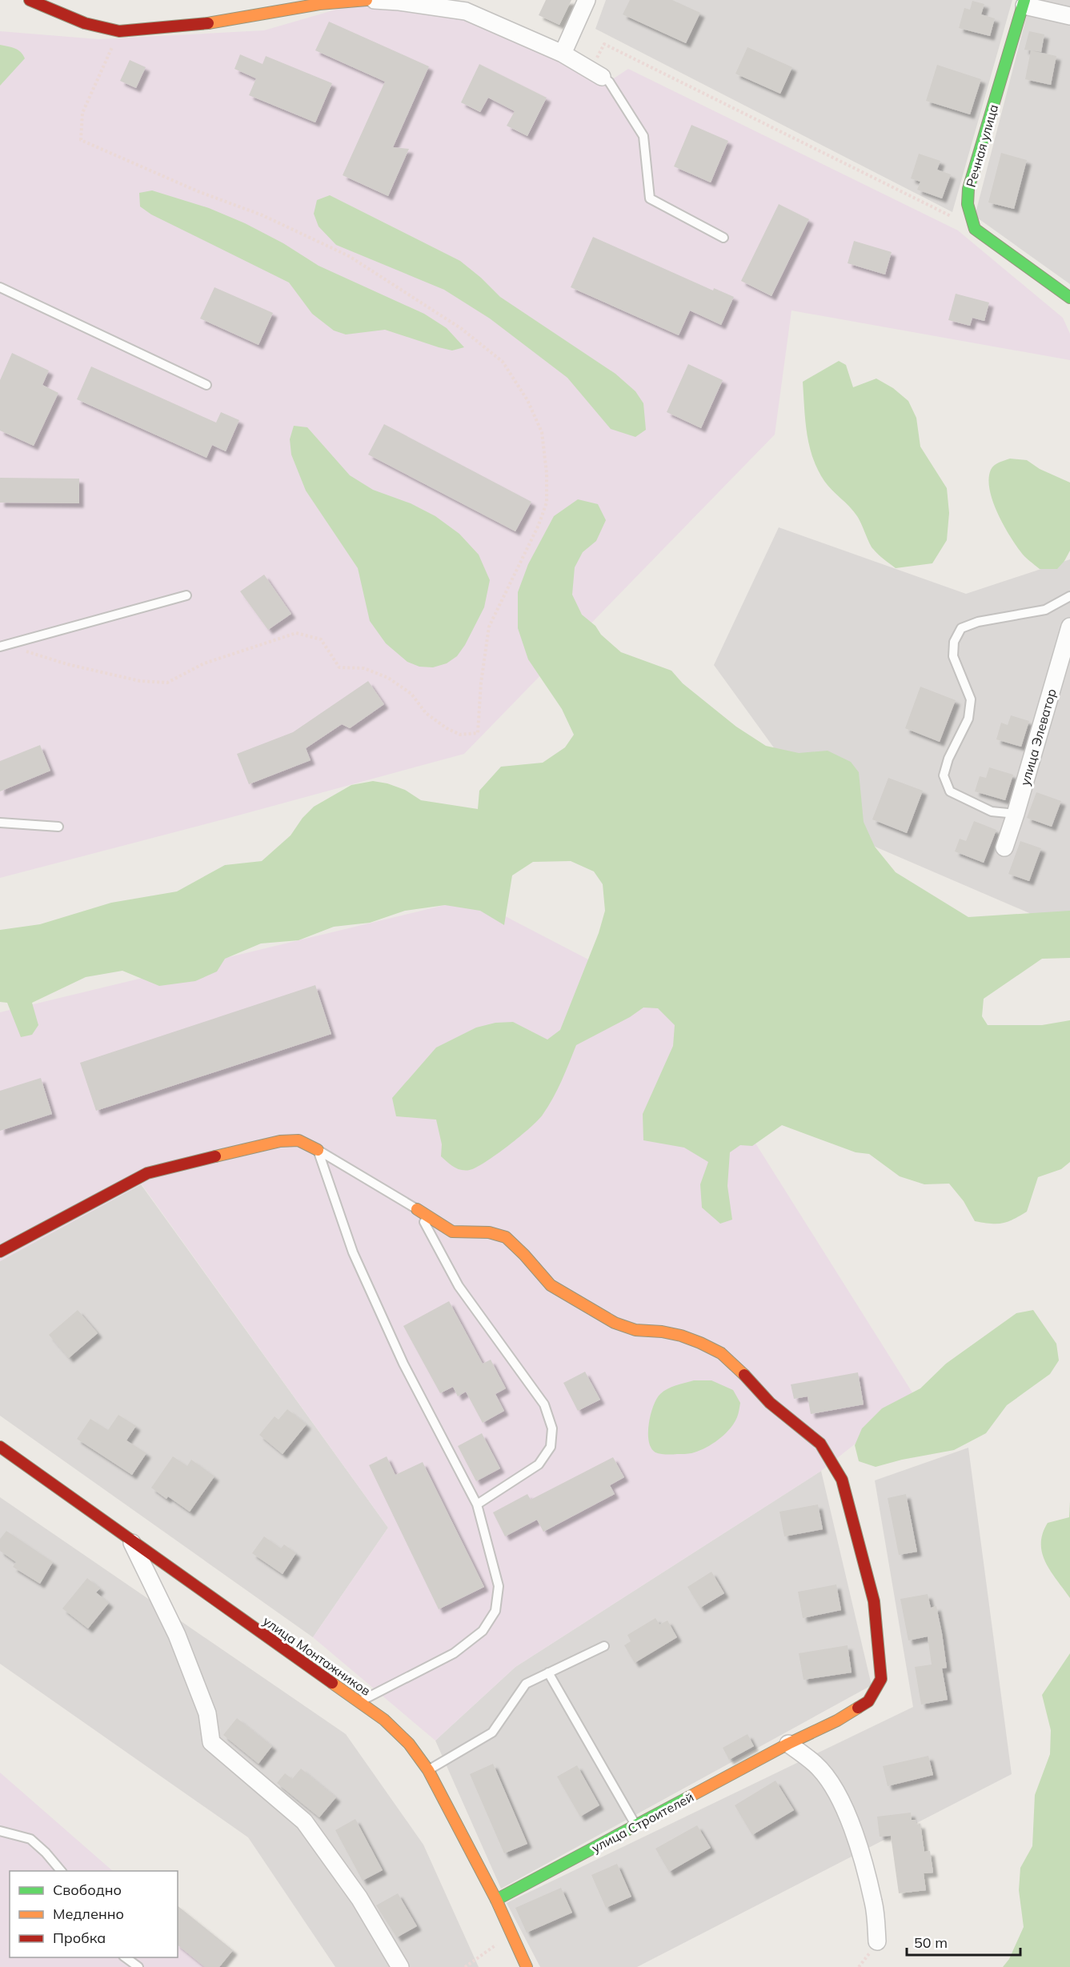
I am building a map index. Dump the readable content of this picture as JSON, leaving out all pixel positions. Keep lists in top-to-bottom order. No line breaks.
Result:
{"streets":{"street":["Речная улица","улица Элеватор","улица Монтажников","улица Строителей"]},"crossings":[["улица Монтажников","улица Строителей"]],"legend":["Свободно","Медленно","Пробка"],"scale_bar":"50 m"}
